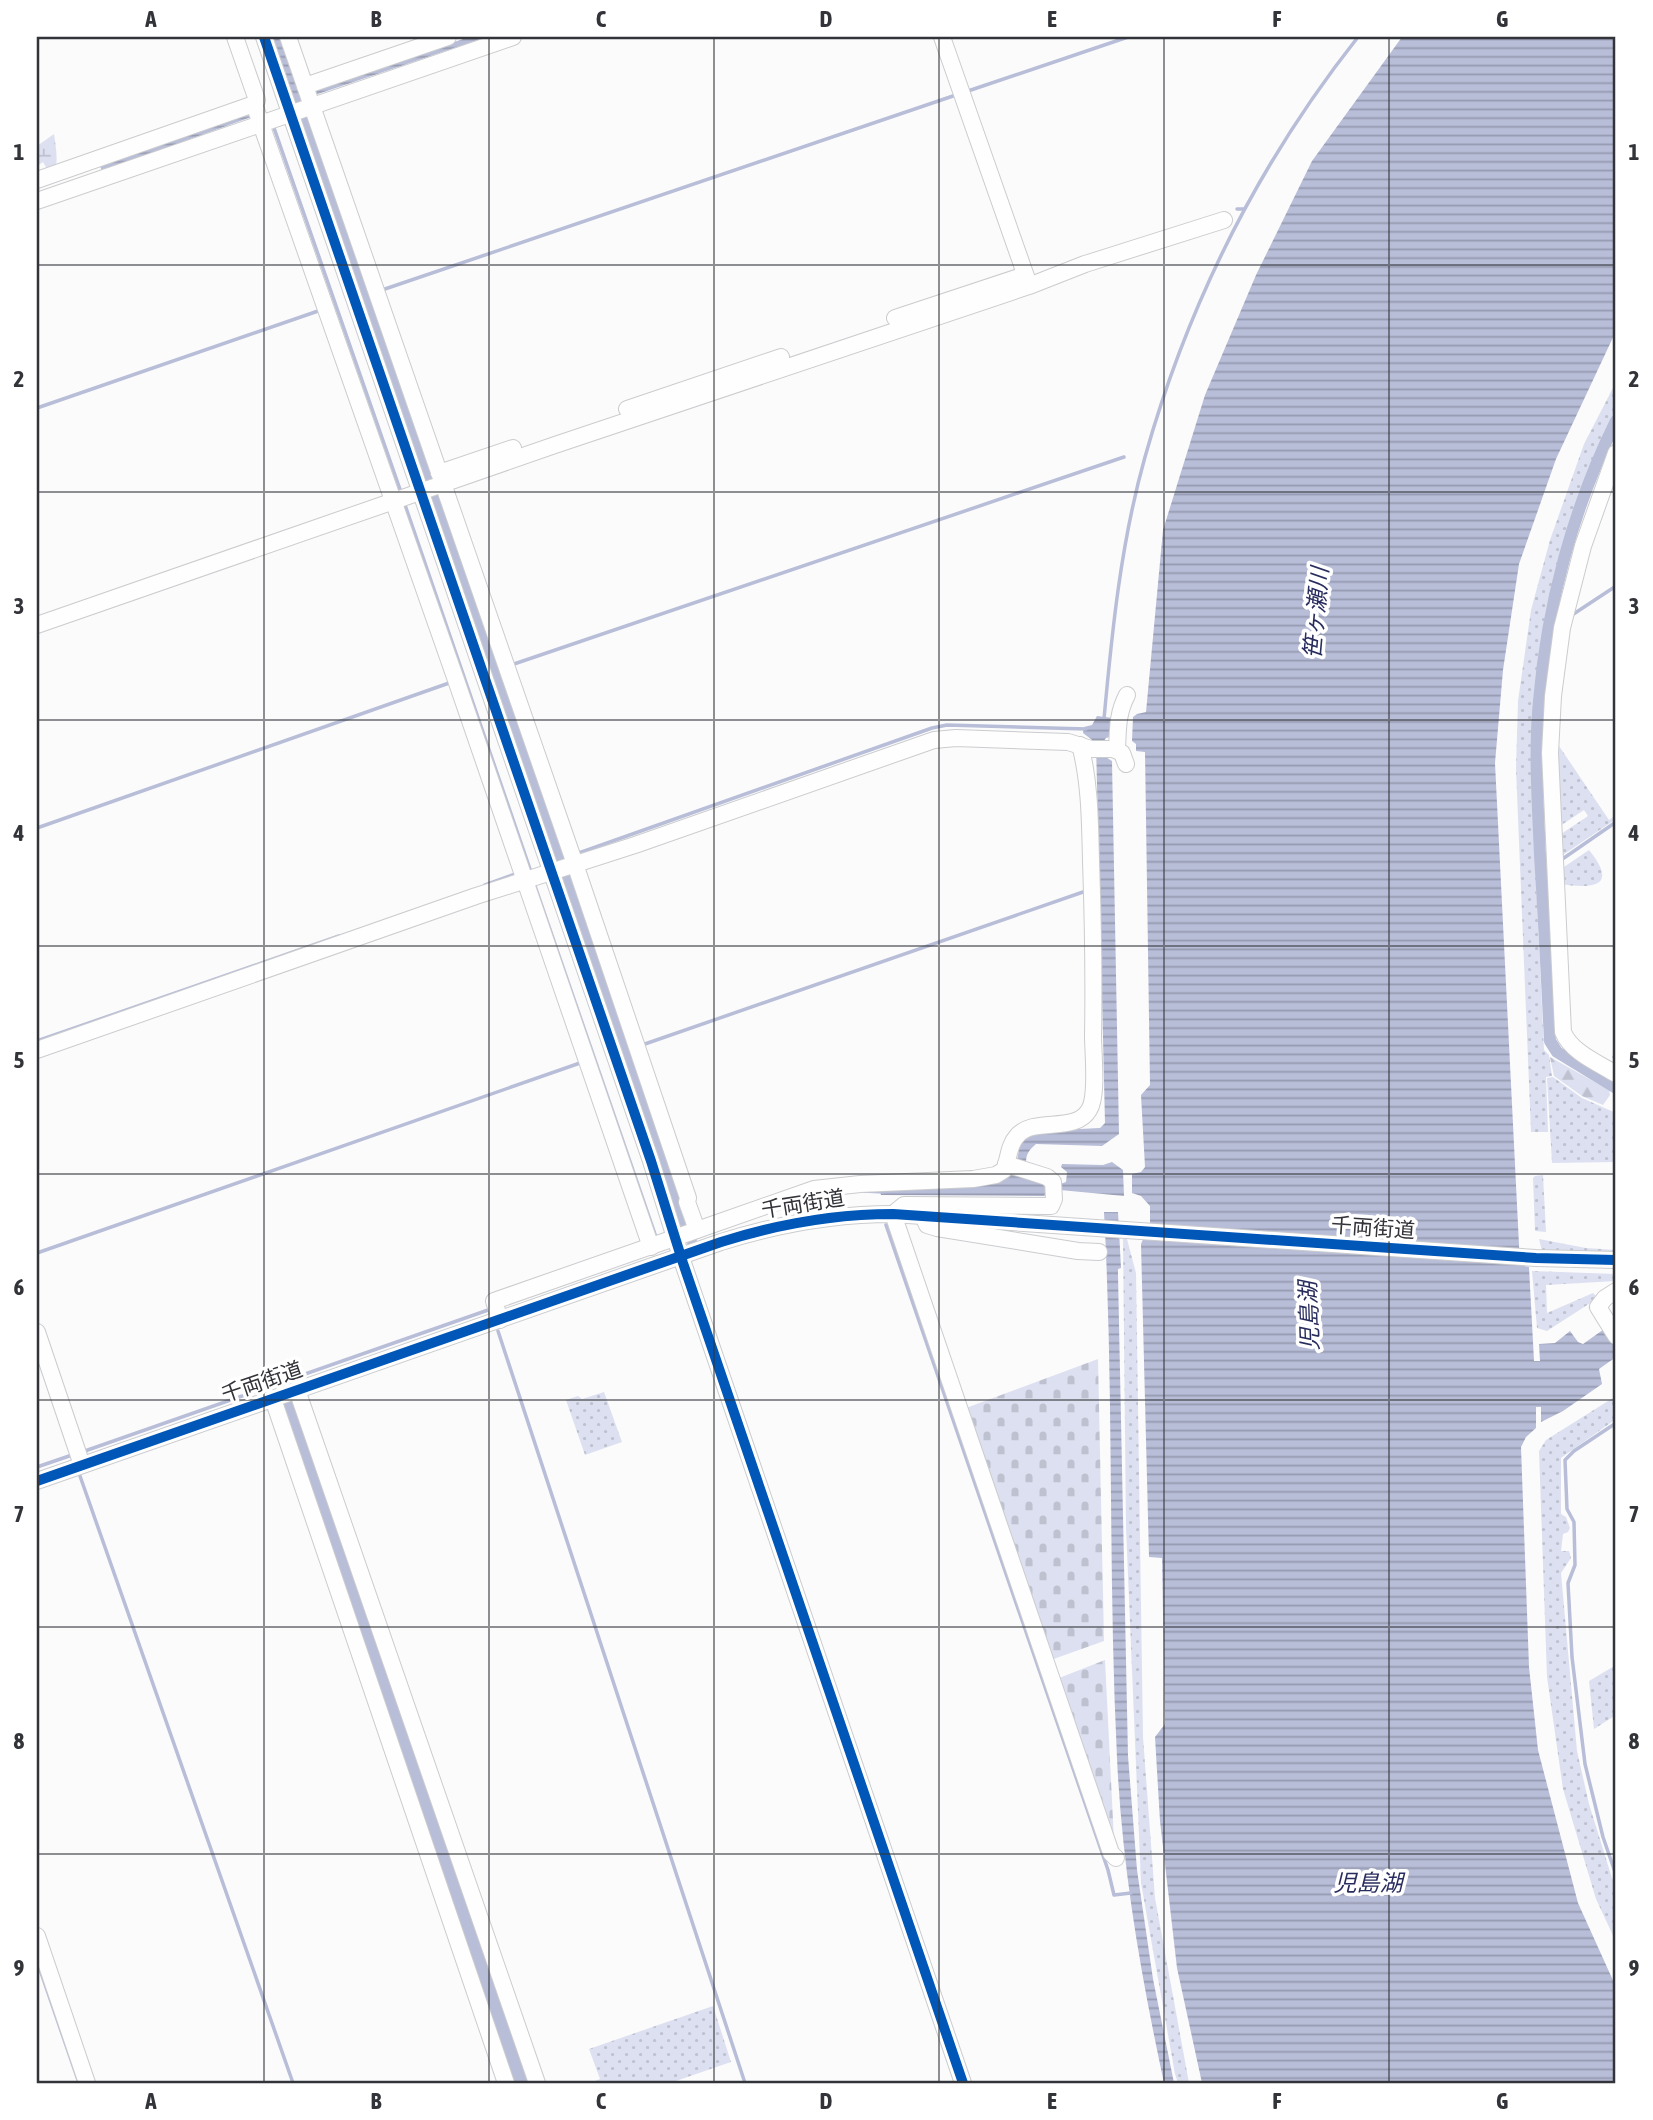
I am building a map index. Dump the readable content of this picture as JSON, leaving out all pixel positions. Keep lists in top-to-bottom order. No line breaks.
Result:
{"streets":{"street":["千両街道"]},"water":["笹ヶ瀬川","児島湖"],"grid":{"columns":["A","B","C","D","E","F","G"],"rows":["1","2","3","4","5","6","7","8","9"]}}
